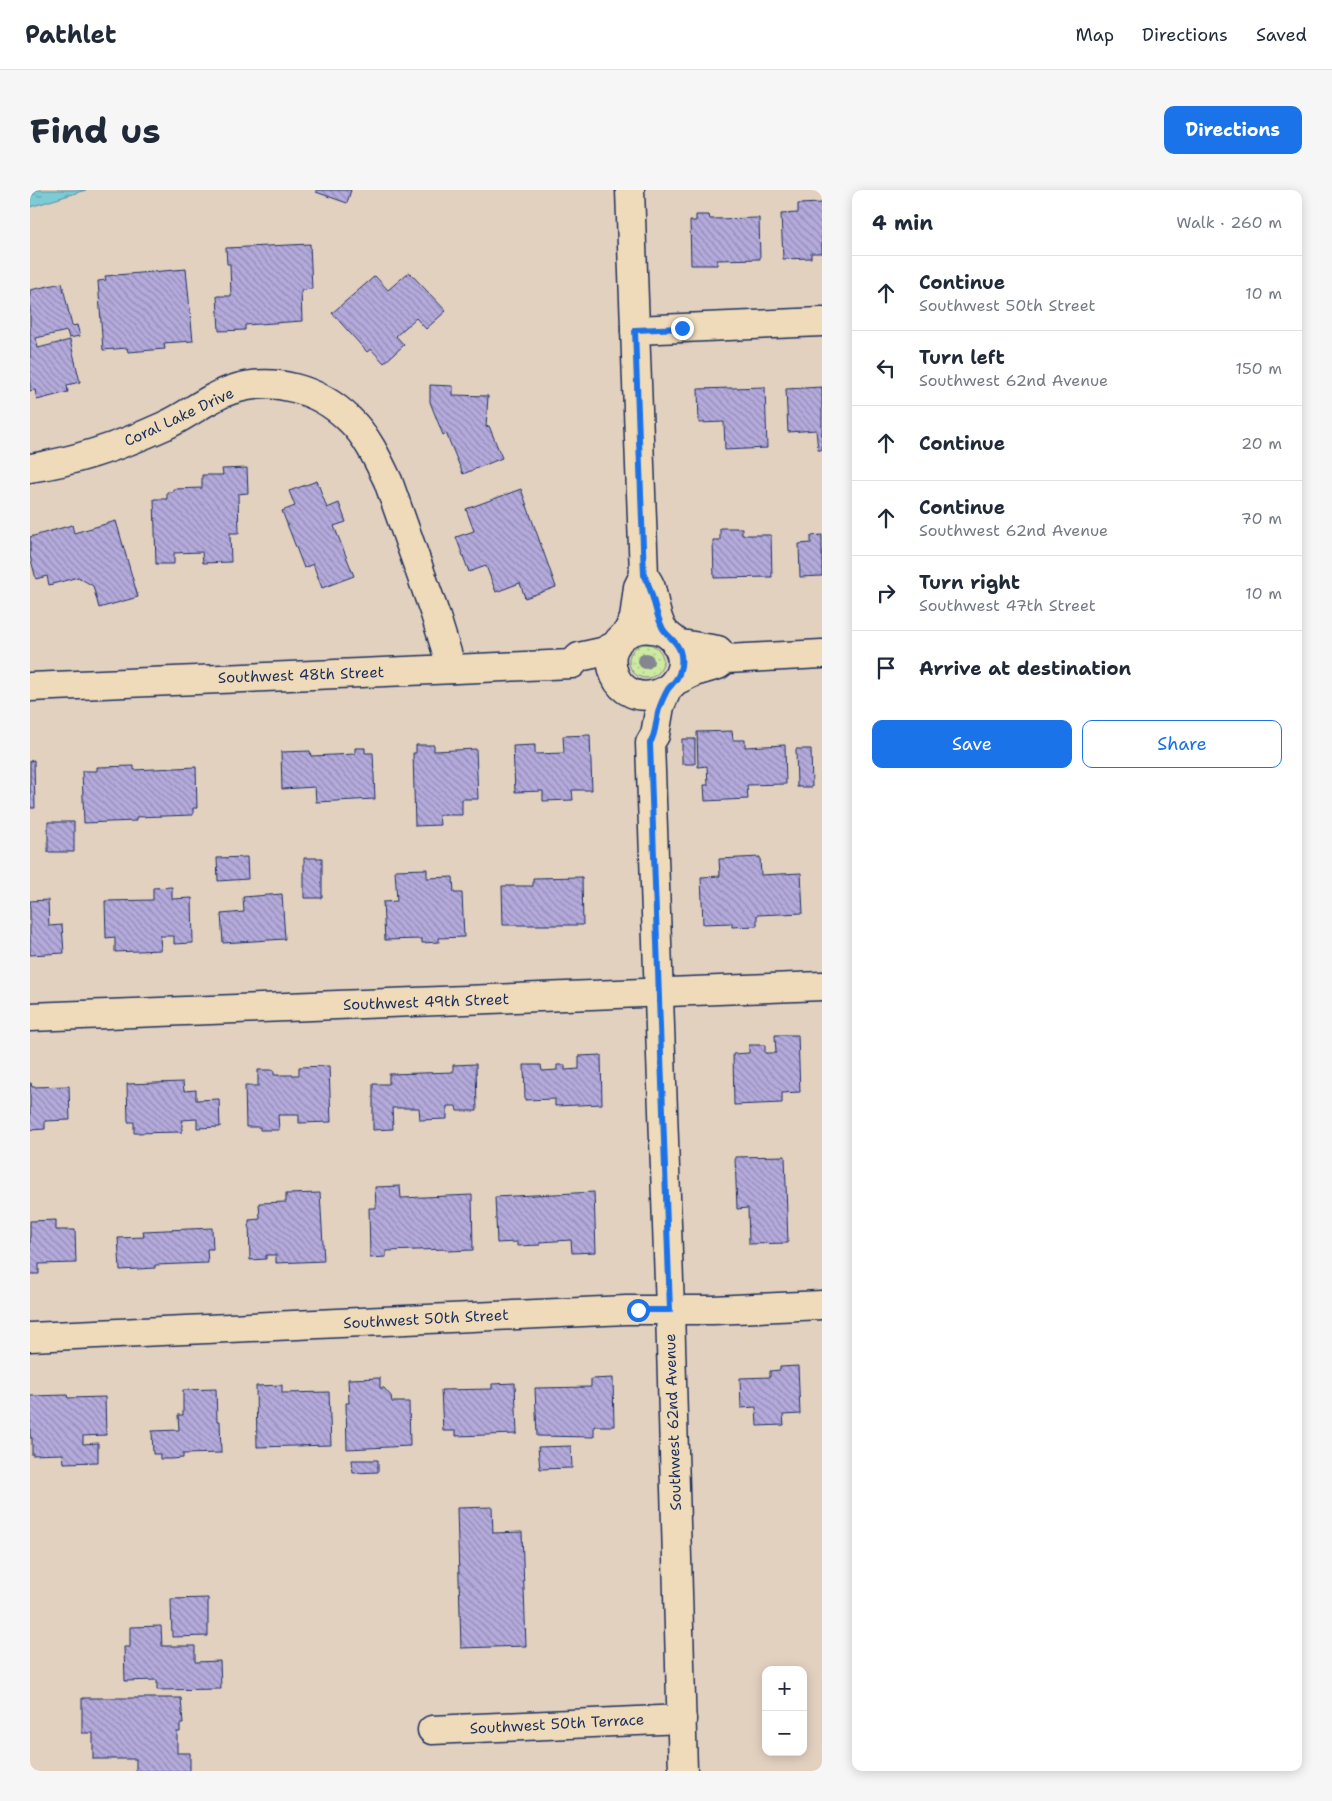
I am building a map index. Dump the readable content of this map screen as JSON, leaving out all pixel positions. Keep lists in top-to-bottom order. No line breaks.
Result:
{"streets":{"street":["Coral Lake Drive","Southwest 48th Street","Southwest 49th Street","Southwest 50th Street","Southwest 62nd Avenue","Southwest 50th Terrace"]},"crossings":[["Coral Lake Drive","Southwest 48th Street"],["Southwest 48th Street","Southwest 62nd Avenue"],["Southwest 49th Street","Southwest 62nd Avenue"],["Southwest 50th Street","Southwest 62nd Avenue"],["Southwest 62nd Avenue","Southwest 50th Terrace"]],"page":{"header":"Pathlet","nav":["Map","Directions","Saved"],"buttons":["Directions",["Save","Share"]],"title":"Find us","heading":["4 min","Walk · 260 m"],"list":[["Continue","Southwest 50th Street","10 m"],["Turn left","Southwest 62nd Avenue","150 m"],["Continue","20 m"],["Continue","Southwest 62nd Avenue","70 m"],["Turn right","Southwest 47th Street","10 m"],"Arrive at destination"],"map_buttons":["+","−"]}}
